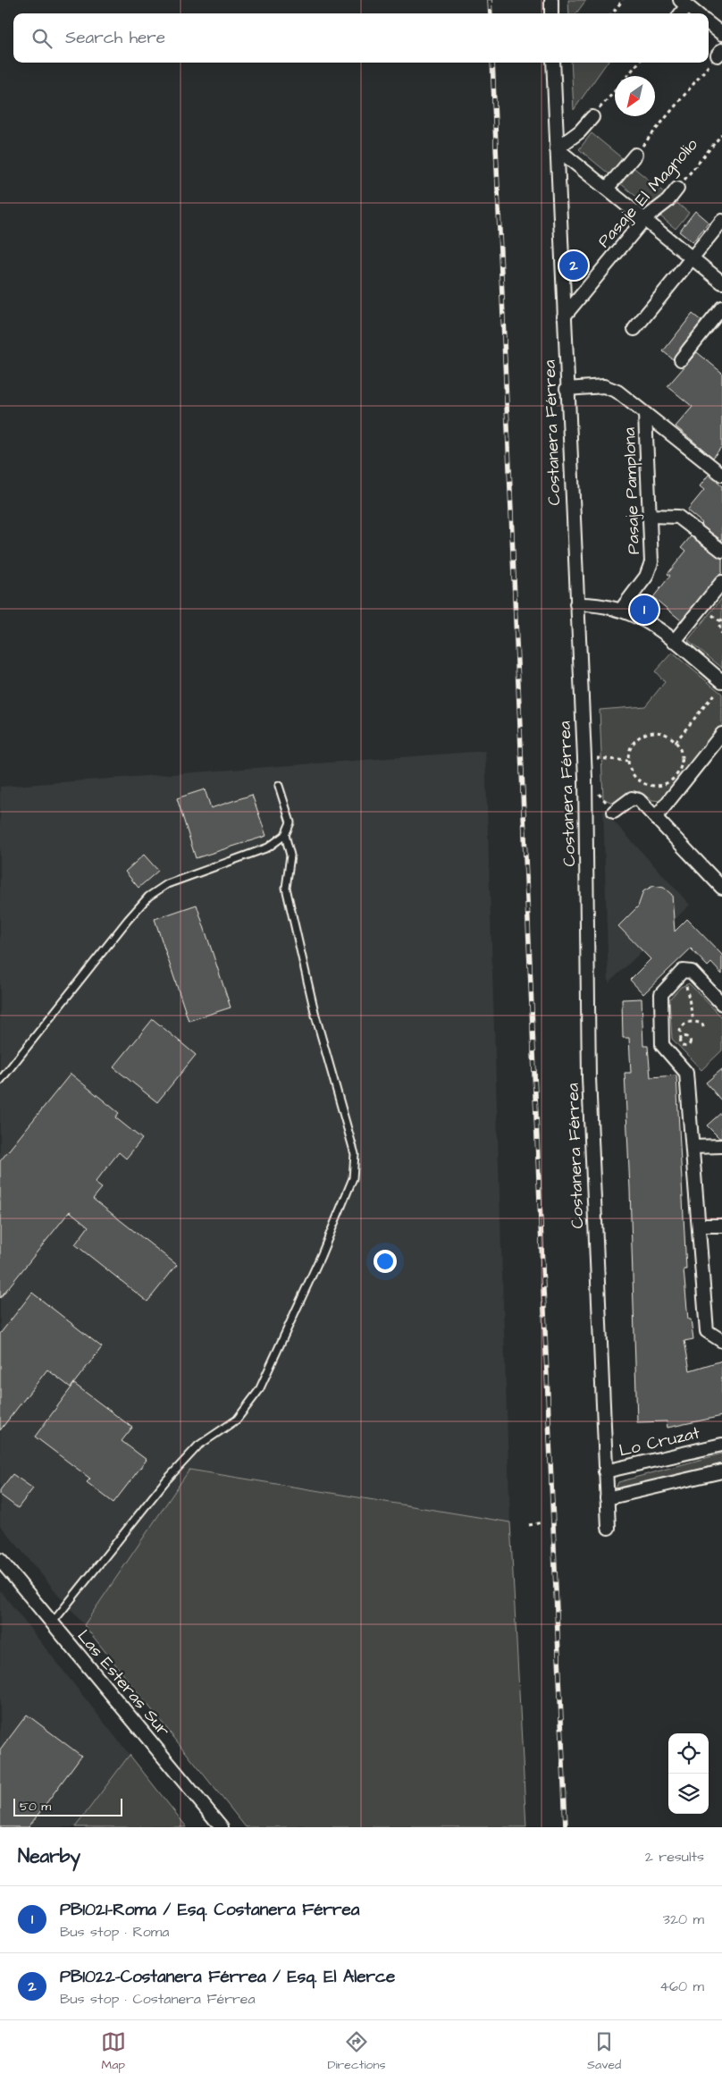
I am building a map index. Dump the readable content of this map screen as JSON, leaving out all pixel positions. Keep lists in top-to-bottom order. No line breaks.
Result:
{"streets":{"street":["Pasaje El Magnolio","Costanera Férrea","Pasaje Pamplona","Lo Cruzat","Las Esteras Sur"]},"crossings":[["Pasaje El Magnolio","Costanera Férrea"],["Costanera Férrea","Lo Cruzat"]],"scale_bar":"50 m","north":"bottom left","page":{"search":"Search here","pins":["2","1"],"scale":"50 m","heading":["Nearby","2 results"],"list":[{"mark":"1","name":"PB1021-Roma / Esq. Costanera Férrea","note":"Bus stop · Roma","value":"320 m"},{"mark":"2","name":"PB1022-Costanera Férrea / Esq. El Alerce","note":"Bus stop · Costanera Férrea","value":"460 m"}],"nav":["Map","Directions","Saved"]}}
